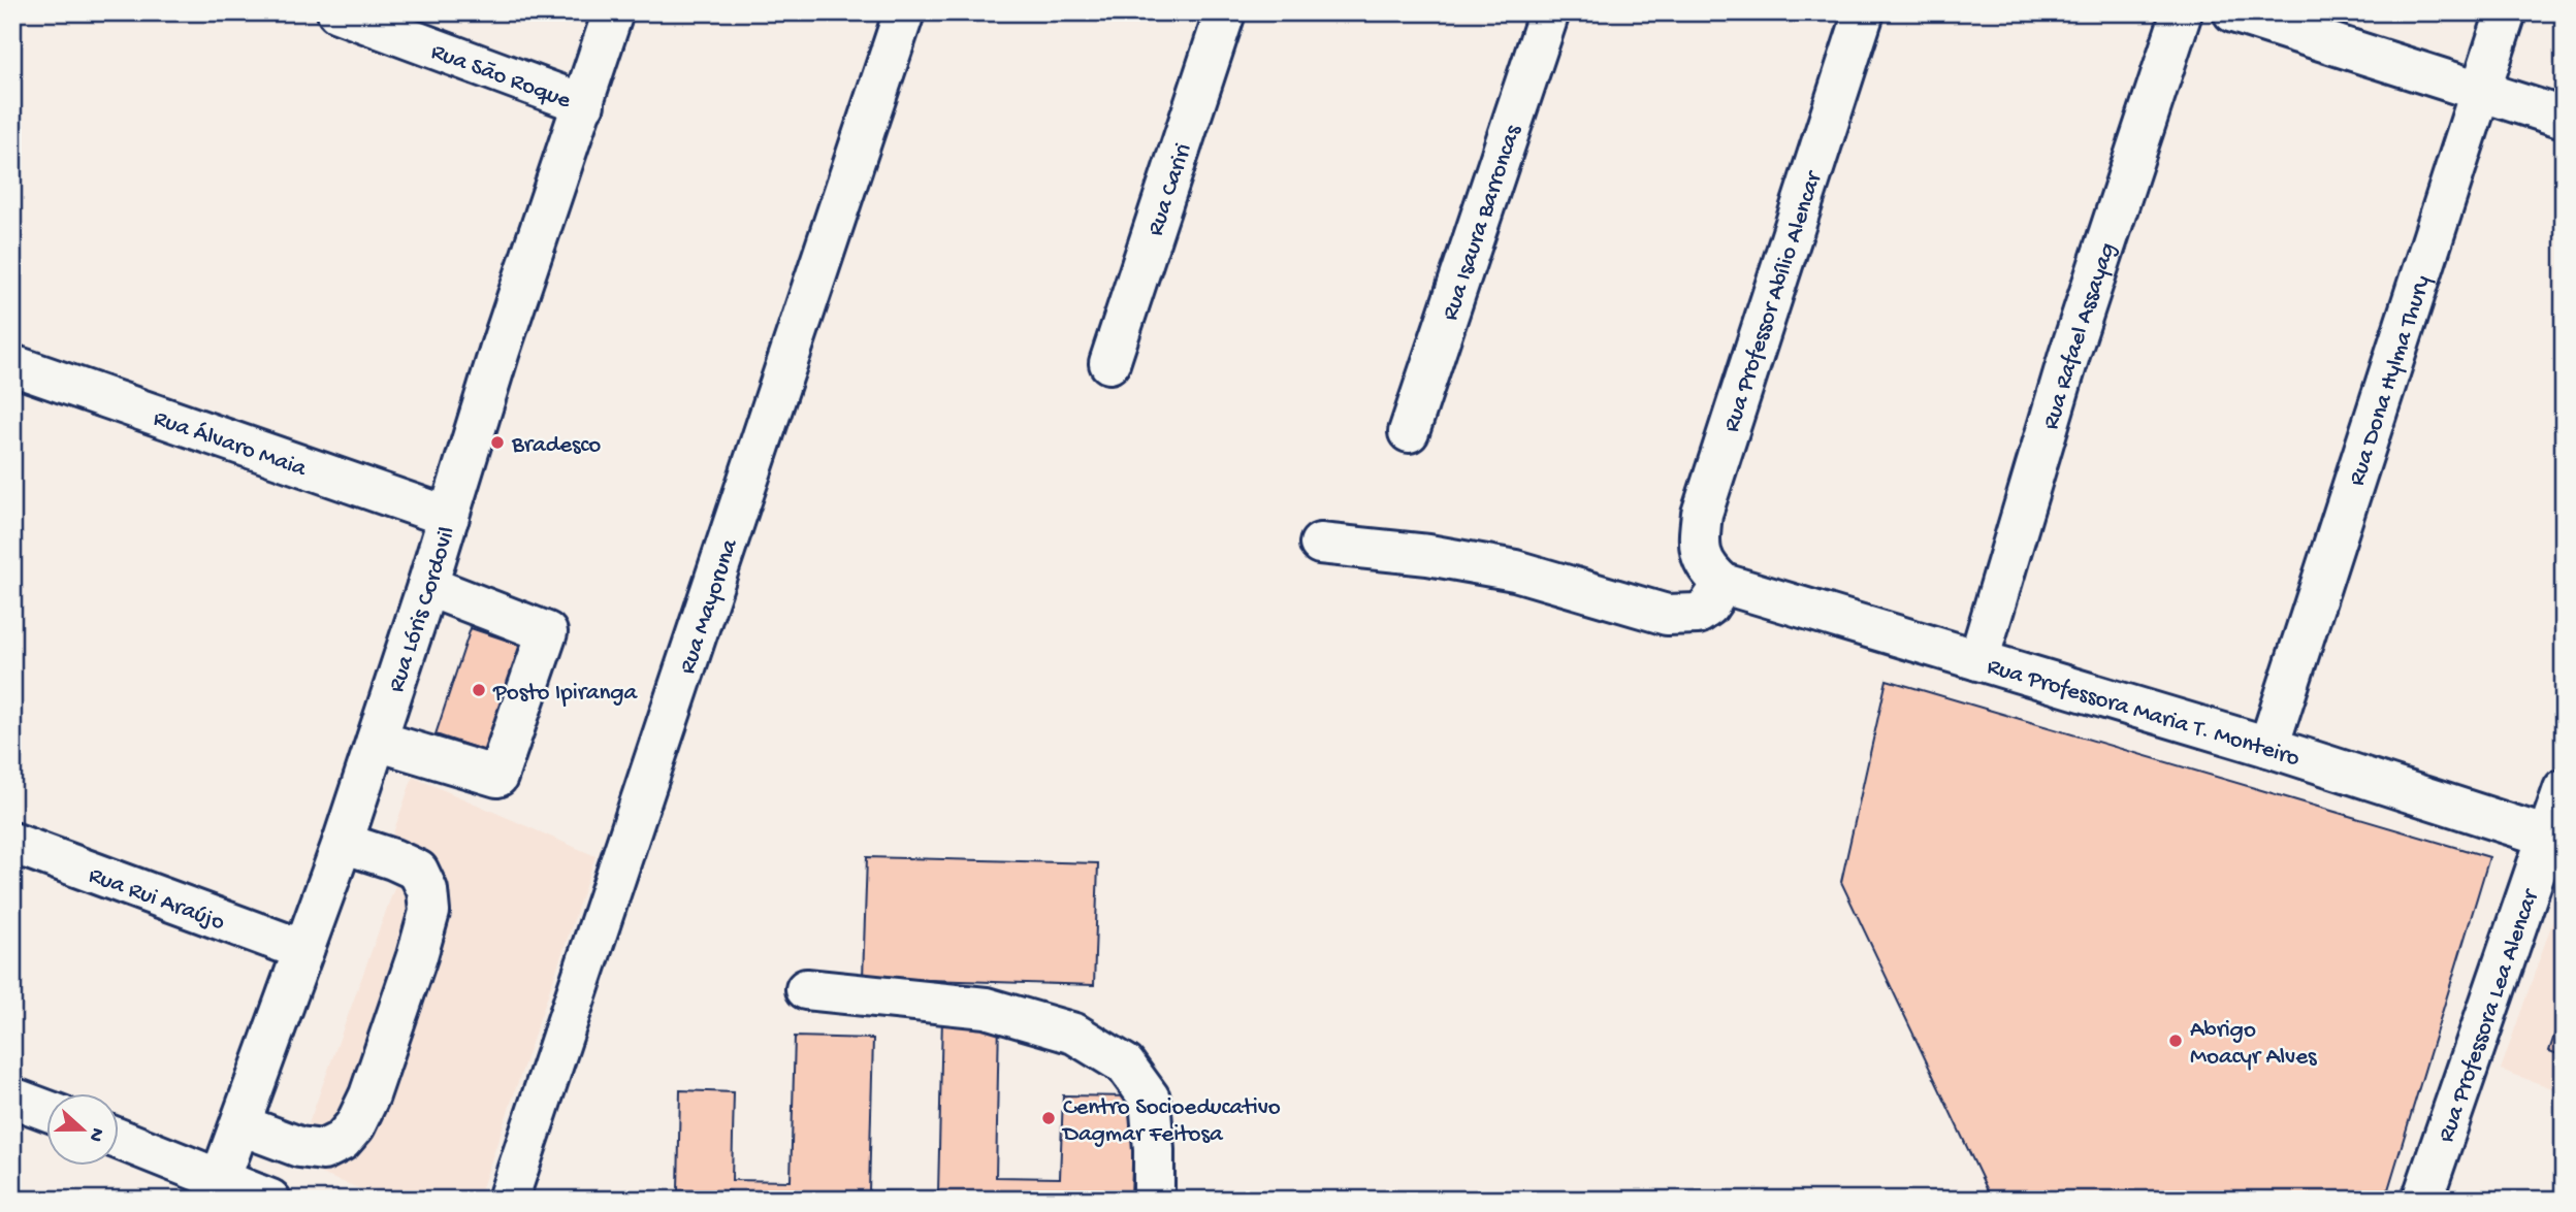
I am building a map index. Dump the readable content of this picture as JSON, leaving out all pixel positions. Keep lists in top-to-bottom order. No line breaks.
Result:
{"streets":{"street":["Rua São Roque","Rua Cariri","Rua Isaura Barroncas","Rua Professor Abílio Alencar","Rua Rafael Assayag","Rua Dona Hylma Thury","Rua Álvaro Maia","Rua Mayoruna","Rua Lóris Cordovil","Rua Professora Maria T. Monteiro","Rua Rui Araújo","Rua Professora Lea Alencar"]},"crossings":[["Rua São Roque","Rua Lóris Cordovil"],["Rua Professor Abílio Alencar","Rua Professora Maria T. Monteiro"],["Rua Rafael Assayag","Rua Professora Maria T. Monteiro"],["Rua Dona Hylma Thury","Rua Professora Maria T. Monteiro"],["Rua Álvaro Maia","Rua Lóris Cordovil"],["Rua Lóris Cordovil","Rua Rui Araújo"],["Rua Professora Maria T. Monteiro","Rua Professora Lea Alencar"]],"places":["Bradesco","Posto Ipiranga","Abrigo Moacyr Alves","Centro Socioeducativo Dagmar Feitosa"],"north":"right"}
